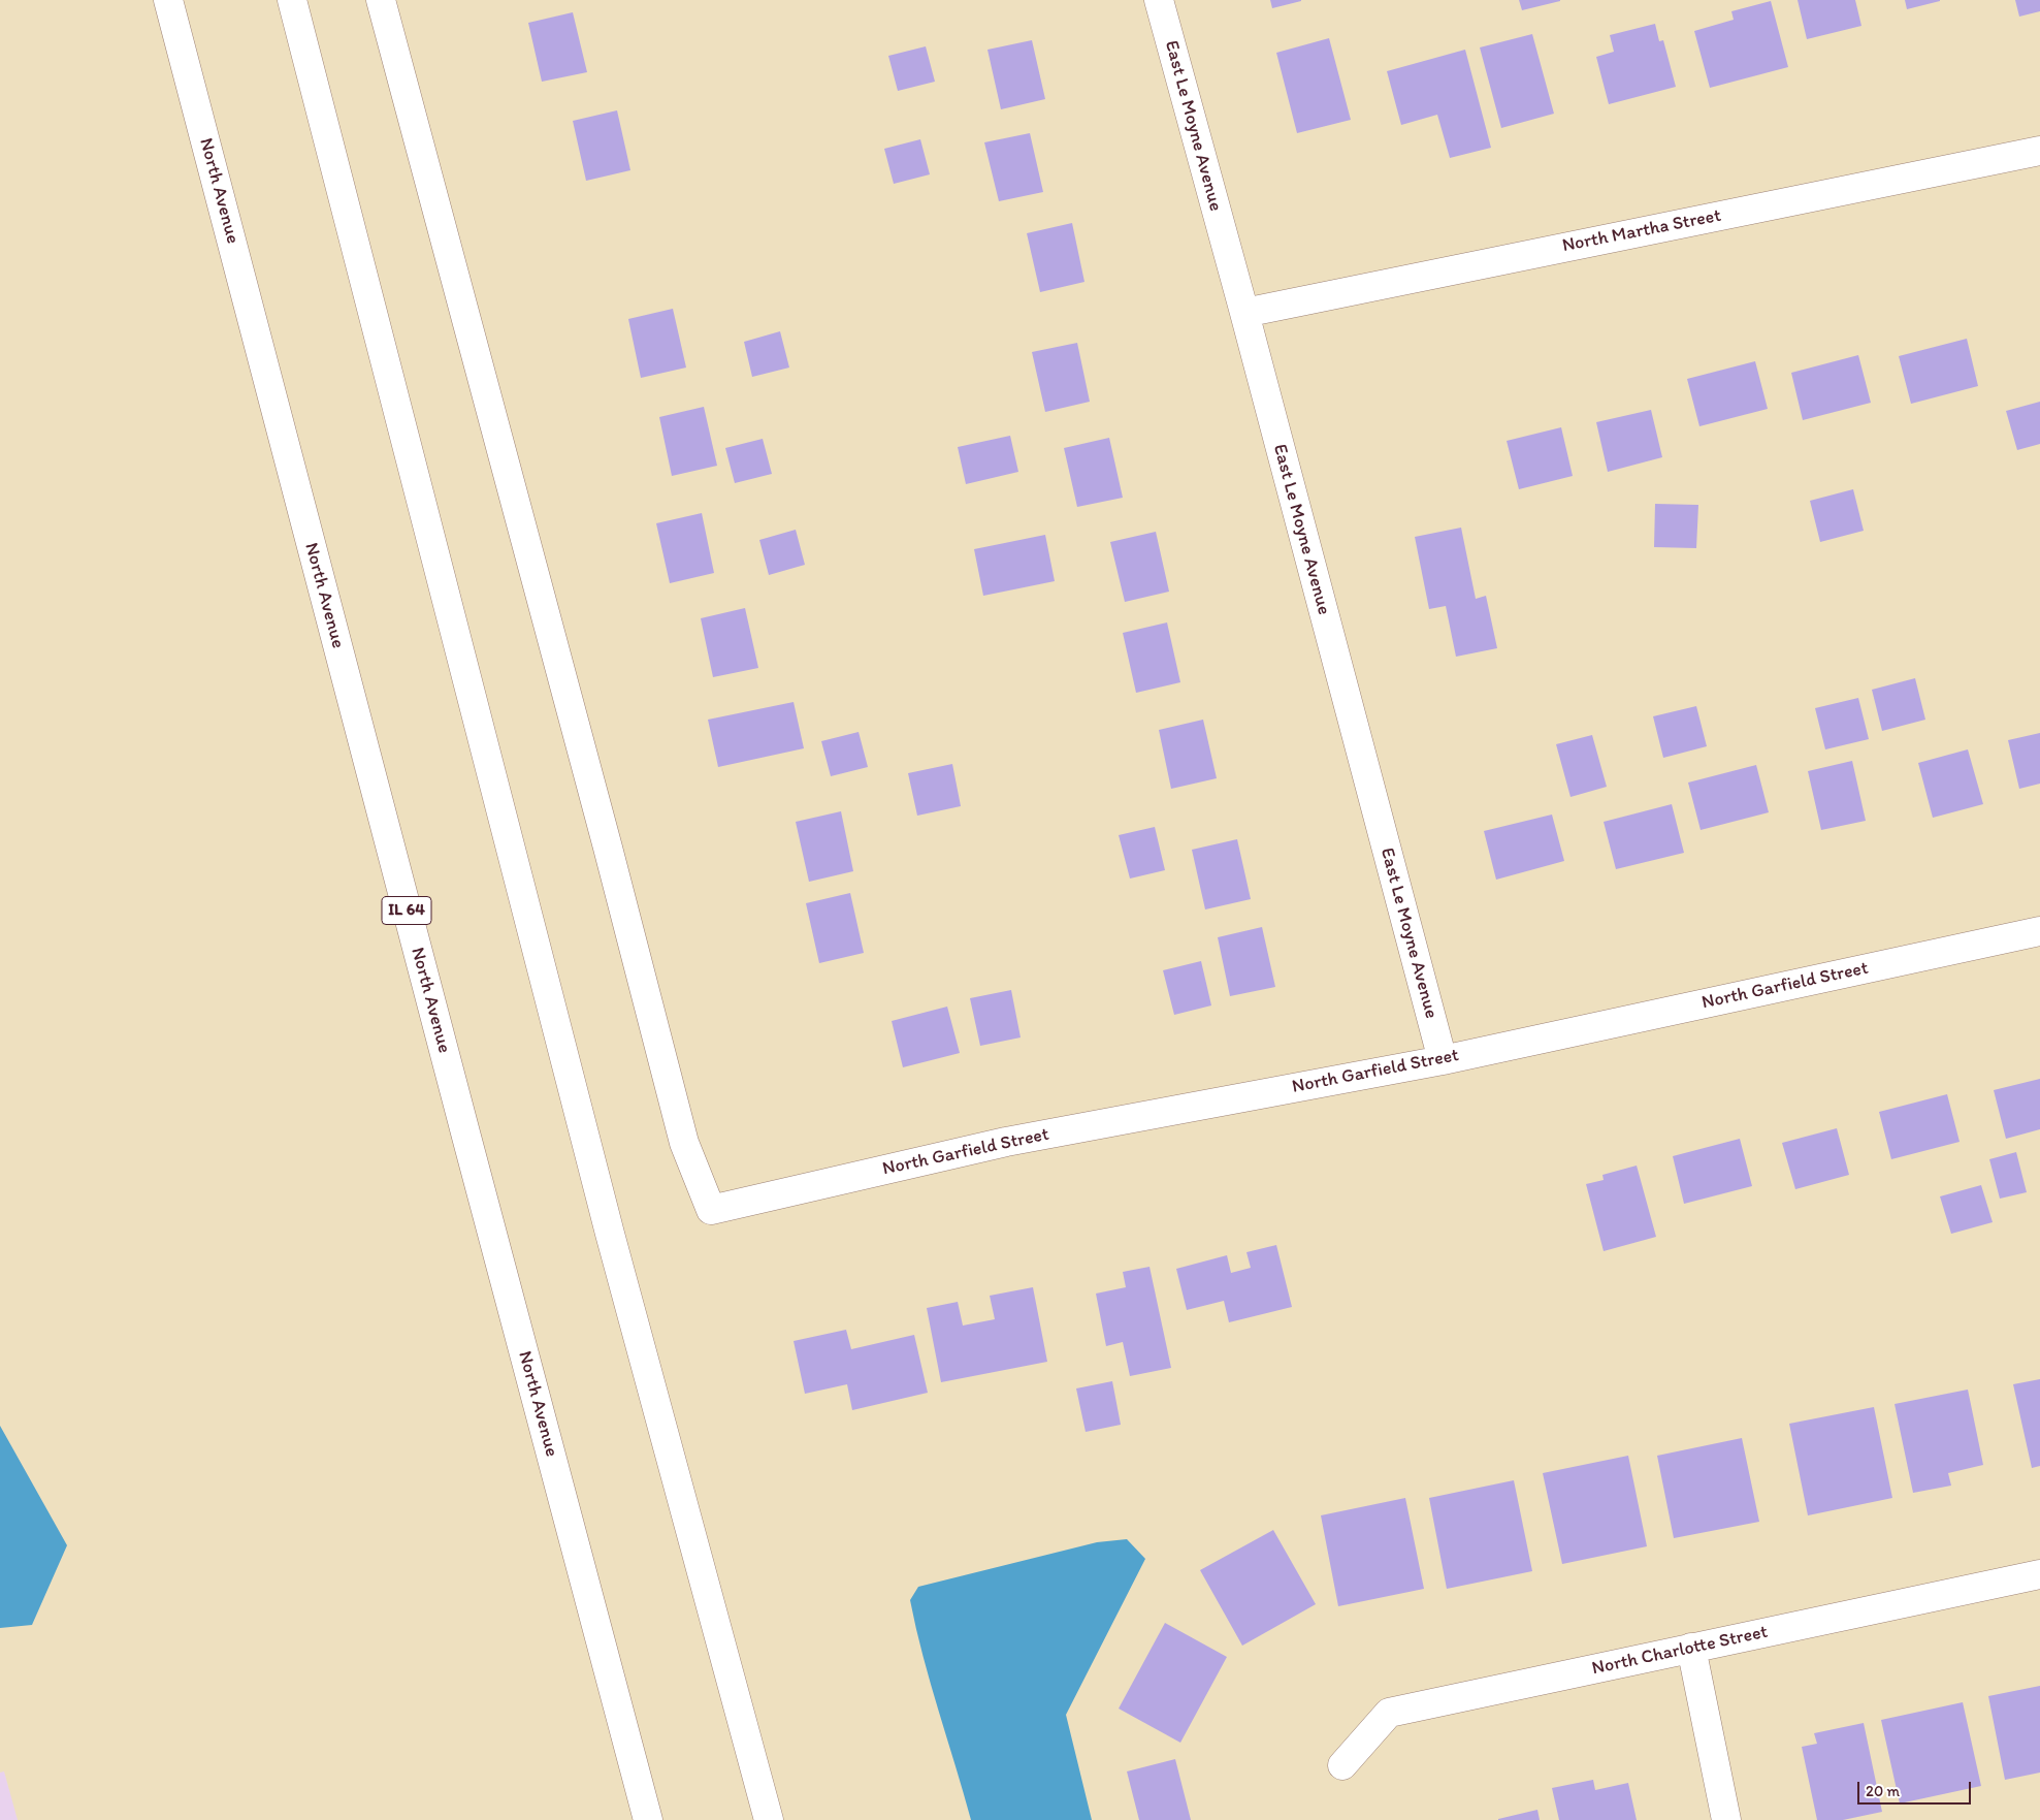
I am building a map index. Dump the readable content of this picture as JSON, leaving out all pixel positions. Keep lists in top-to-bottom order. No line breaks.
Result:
{"streets":{"street":["East Le Moyne Avenue","North Avenue","North Martha Street","IL 64","North Garfield Street","North Charlotte Street"]},"crossings":[["East Le Moyne Avenue","North Martha Street"],["East Le Moyne Avenue","North Garfield Street"]],"scale_bar":"20 m"}
